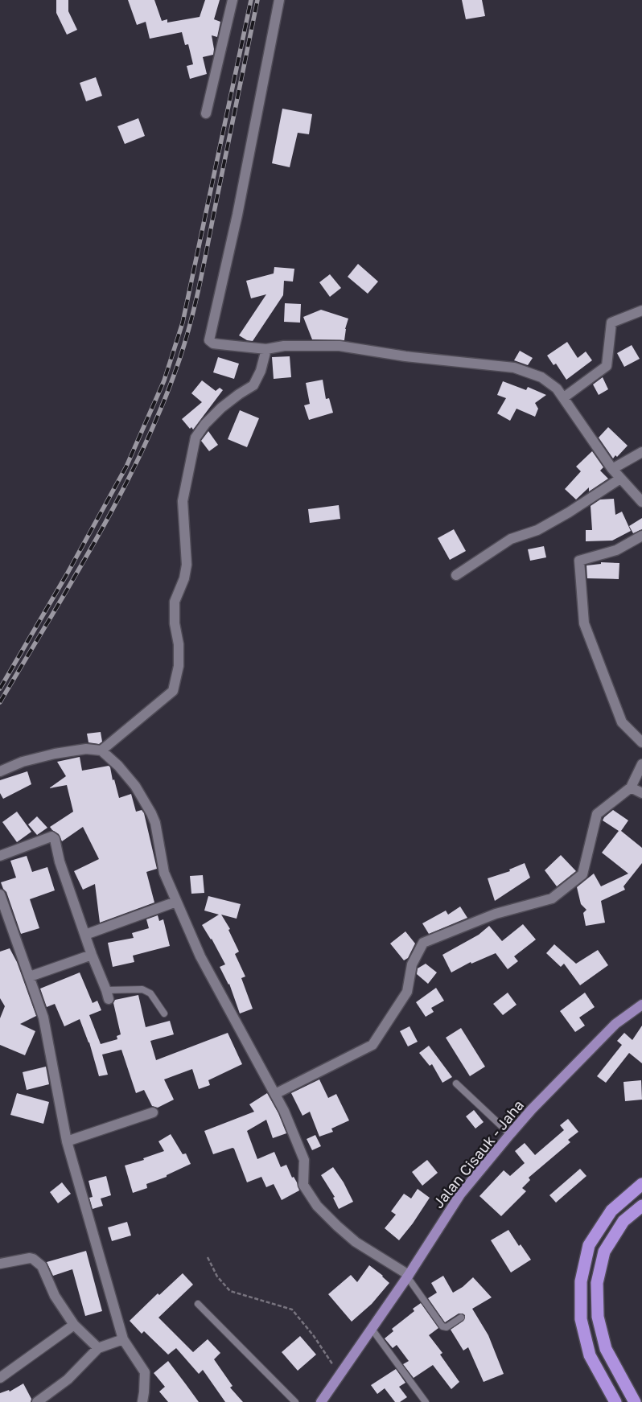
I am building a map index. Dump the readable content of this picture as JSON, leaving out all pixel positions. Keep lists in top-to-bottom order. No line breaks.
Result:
{"streets":{"main road":["Jalan Cisauk - Jaha"]}}
